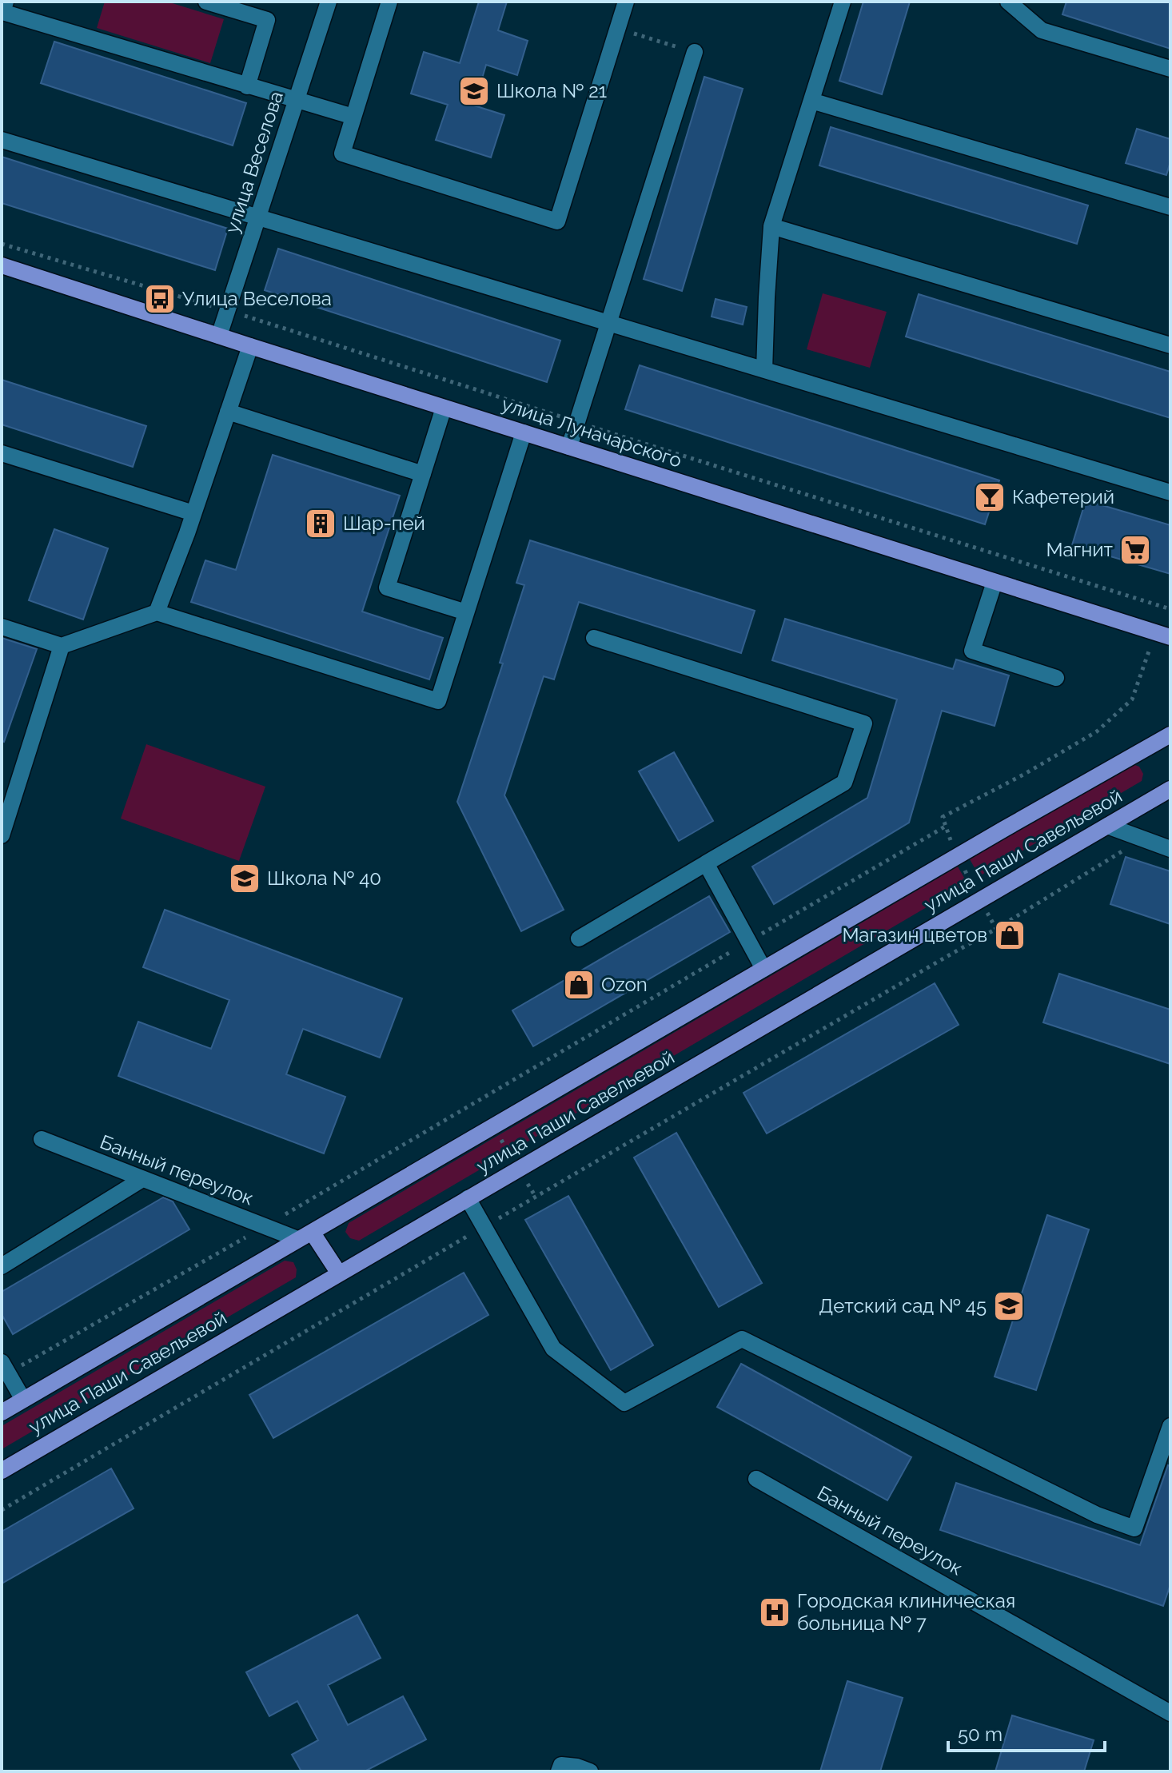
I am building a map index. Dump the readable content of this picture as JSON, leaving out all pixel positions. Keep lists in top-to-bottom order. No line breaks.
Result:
{"streets":{"main road":["улица Луначарского","улица Паши Савельевой"],"street":["улица Веселова","Банный переулок"]},"crossings":[["улица Веселова","улица Луначарского"],["улица Паши Савельевой","Банный переулок"]],"places":{"school or university":["Школа № 21","Школа № 40","Детский сад № 45"],"bus stop":["Улица Веселова"],"bar":["Кафетерий"],"building":["Шар-пей"],"supermarket":["Магнит"],"shop":["Магазин цветов","Ozon"],"hospital":["Городская клиническая больница № 7"]},"scale_bar":"50 m"}
